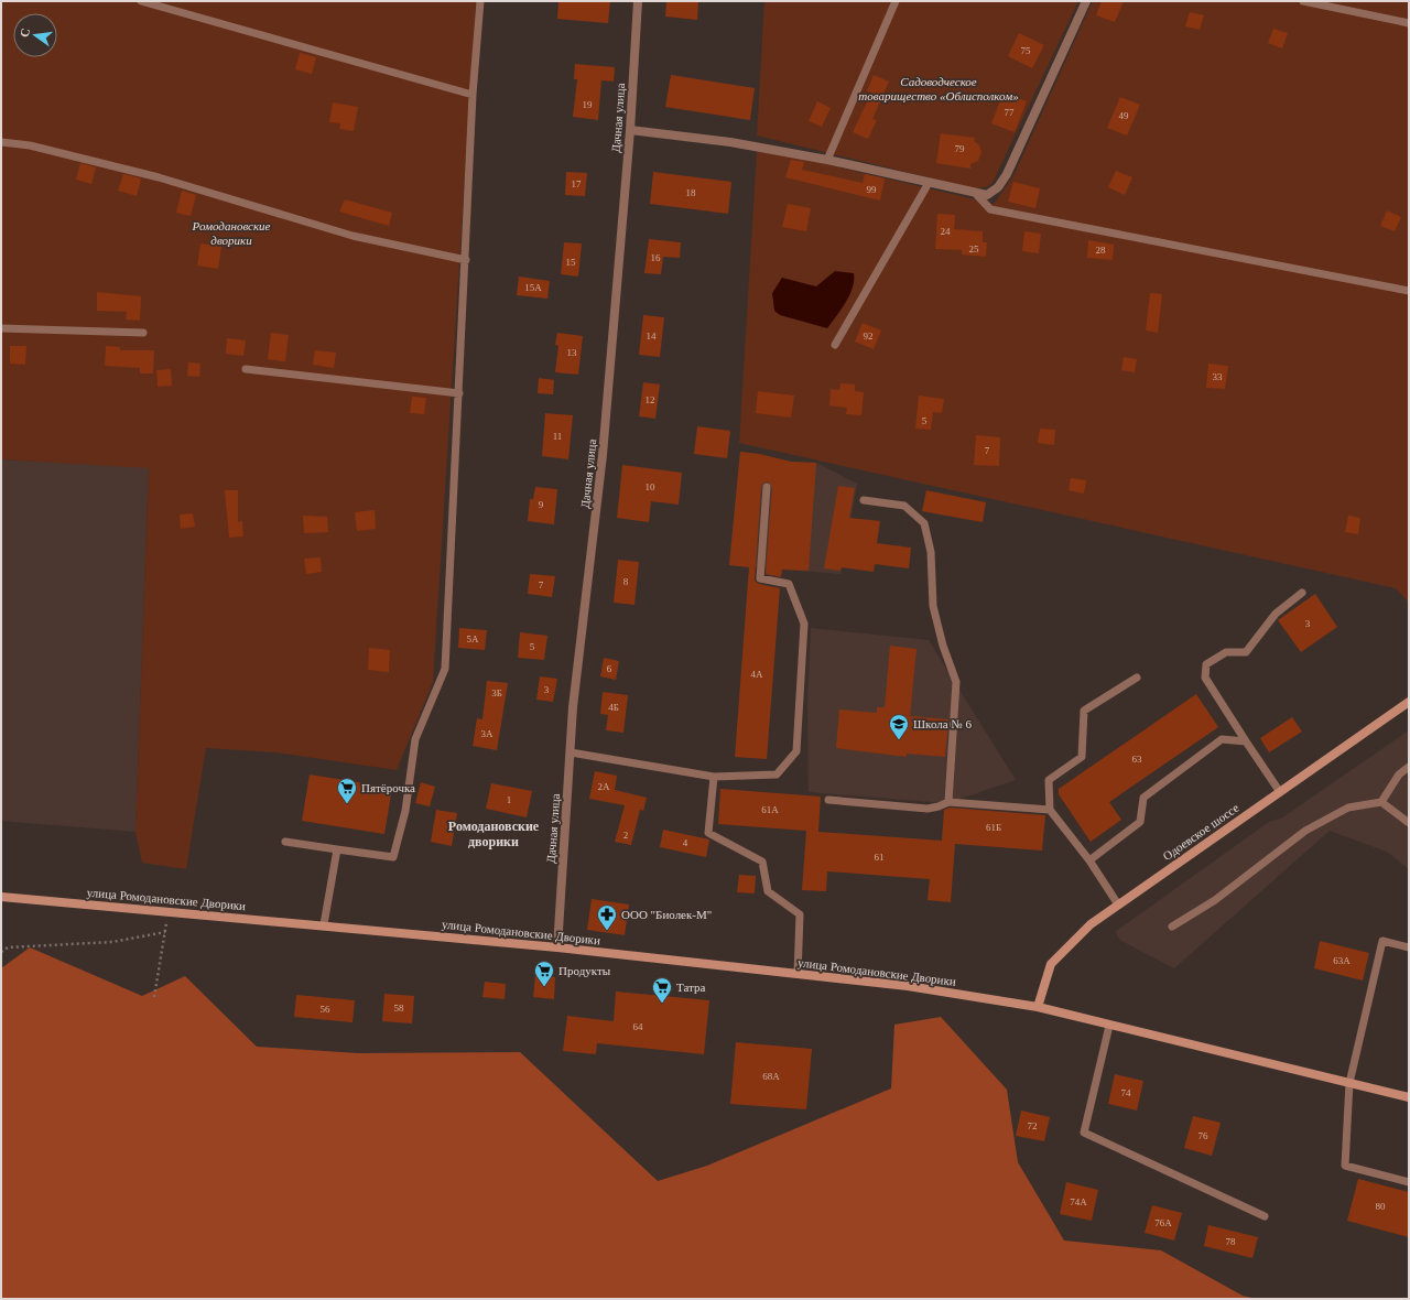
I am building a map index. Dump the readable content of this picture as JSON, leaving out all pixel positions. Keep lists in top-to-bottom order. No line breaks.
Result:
{"streets":{"street":["Дачная улица","Одоевское шоссе","улица Ромодановские Дворики"]},"crossings":[["Дачная улица","улица Ромодановские Дворики"],["Одоевское шоссе","улица Ромодановские Дворики"]],"districts":["Ромодановские дворики"],"parks":["Садоводческое товарищество «Облисполком»","Ромодановские дворики"],"places":{"school or university":["Школа № 6"],"supermarket":["Пятёрочка","Продукты","Татра"],"pharmacy":["ООО \"Биолек-М\""]},"house_numbers":["75","19","77","49","79","17","99","18","24","25","28","16","15","15А","14","92","13","33","12","5","11","7","10","9","8","7","3","5А","5","6","4А","3","3Б","4Б","3А","63","2А","1","61А","61Б","2","4","61","63А","58","56","64","68А","74","72","76","74А","80","76А","78"],"north":"left"}
